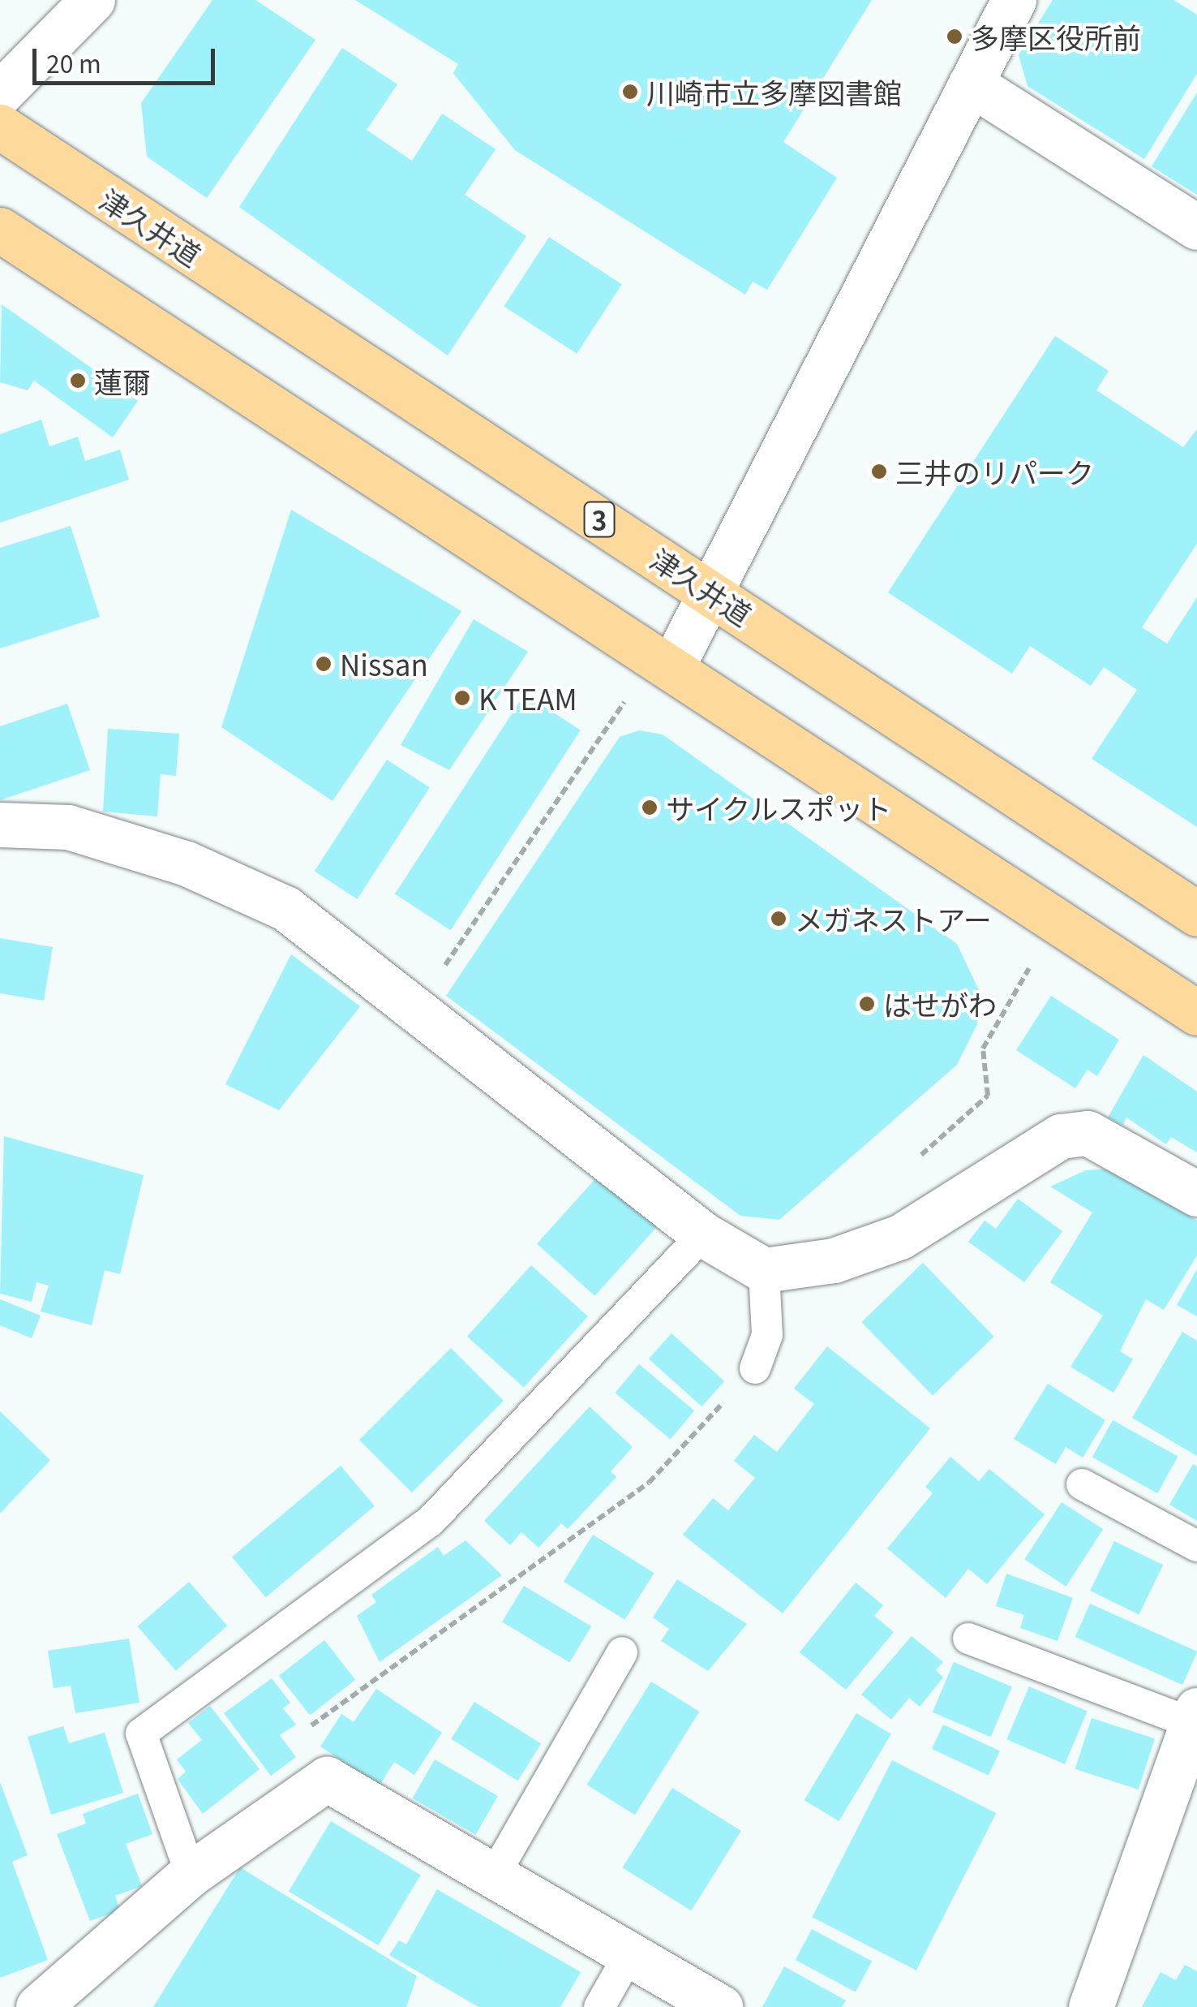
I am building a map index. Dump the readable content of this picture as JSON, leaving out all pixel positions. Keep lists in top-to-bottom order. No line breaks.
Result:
{"streets":{"main road":["津久井道","3"]},"places":["多摩区役所前","川崎市立多摩図書館","蓮爾","三井のリパーク","Nissan","K TEAM","サイクルスポット","メガネストアー","はせがわ"],"scale_bar":"20 m"}
